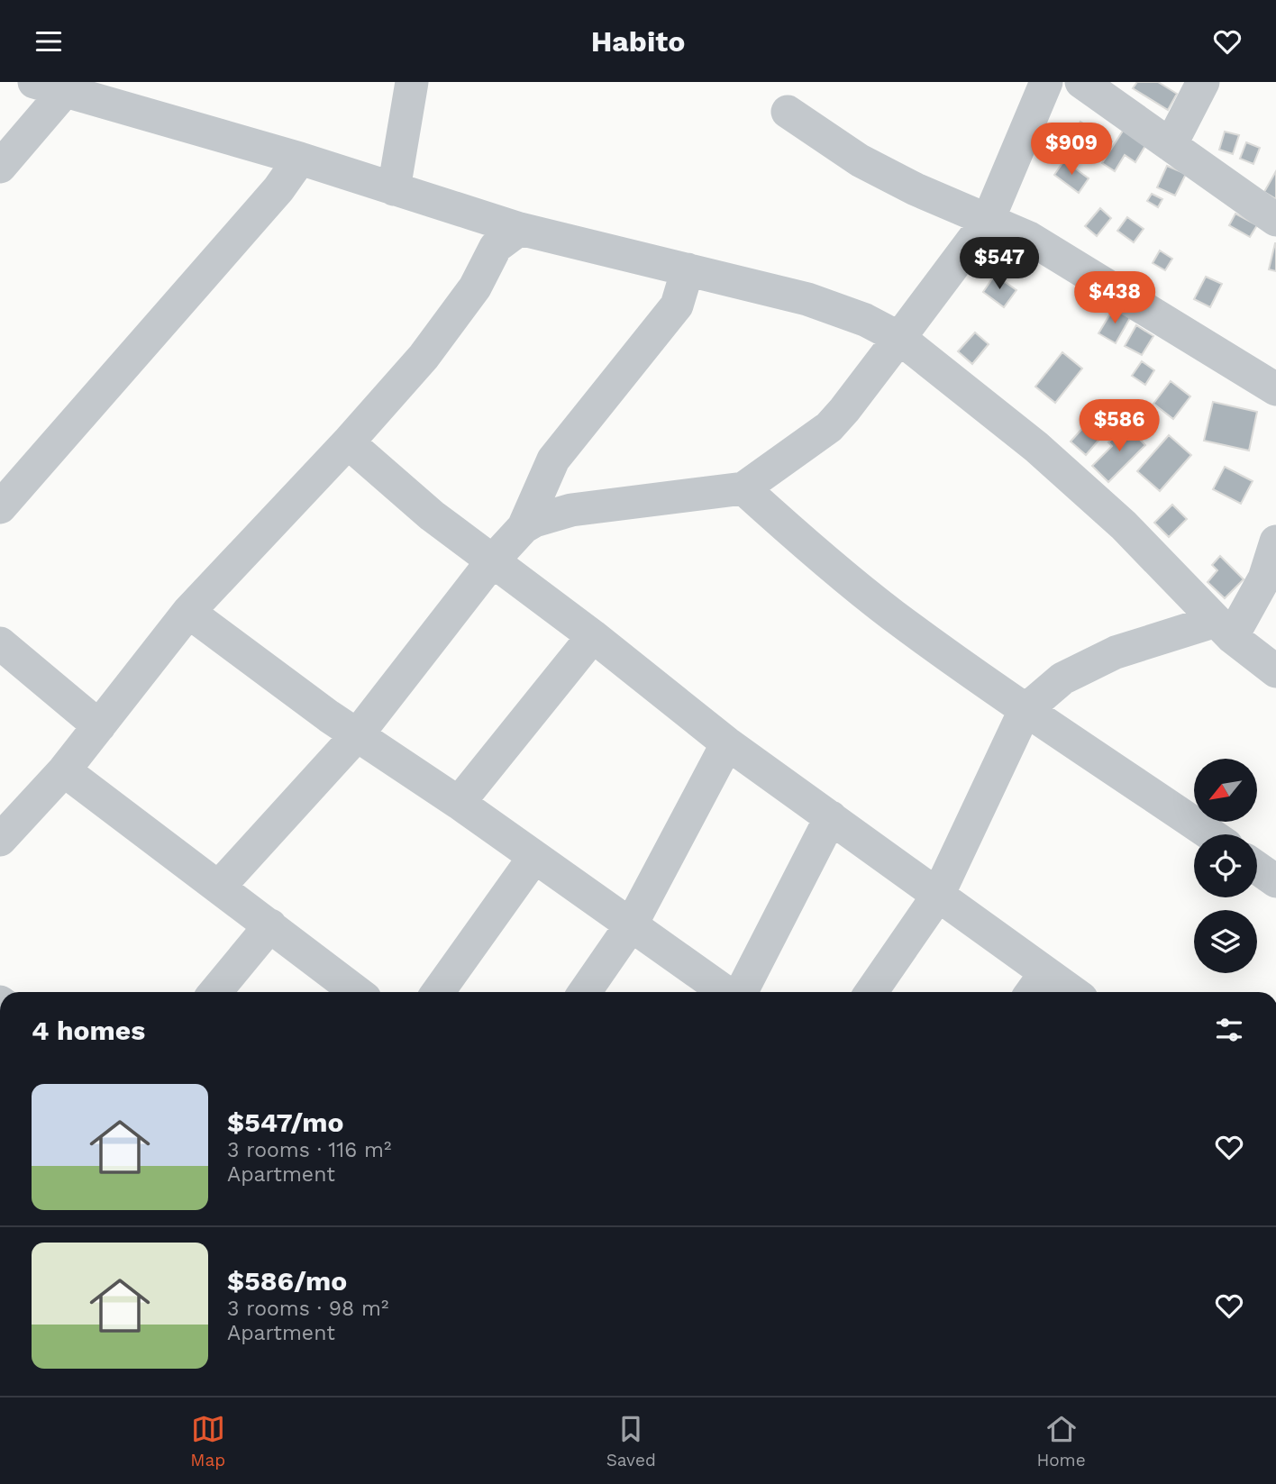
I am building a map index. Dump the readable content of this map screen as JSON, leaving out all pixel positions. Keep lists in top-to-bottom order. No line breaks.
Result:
{"north":"bottom left","page":{"header":"Habito","price":["$909","$547","$438","$586"],"heading":"4 homes","list":[{"name":"$547/mo","note":"3 rooms · 116 m² · Apartment"},{"name":"$586/mo","note":"3 rooms · 98 m² · Apartment"}],"tabs":["Map","Saved","Home"]}}
